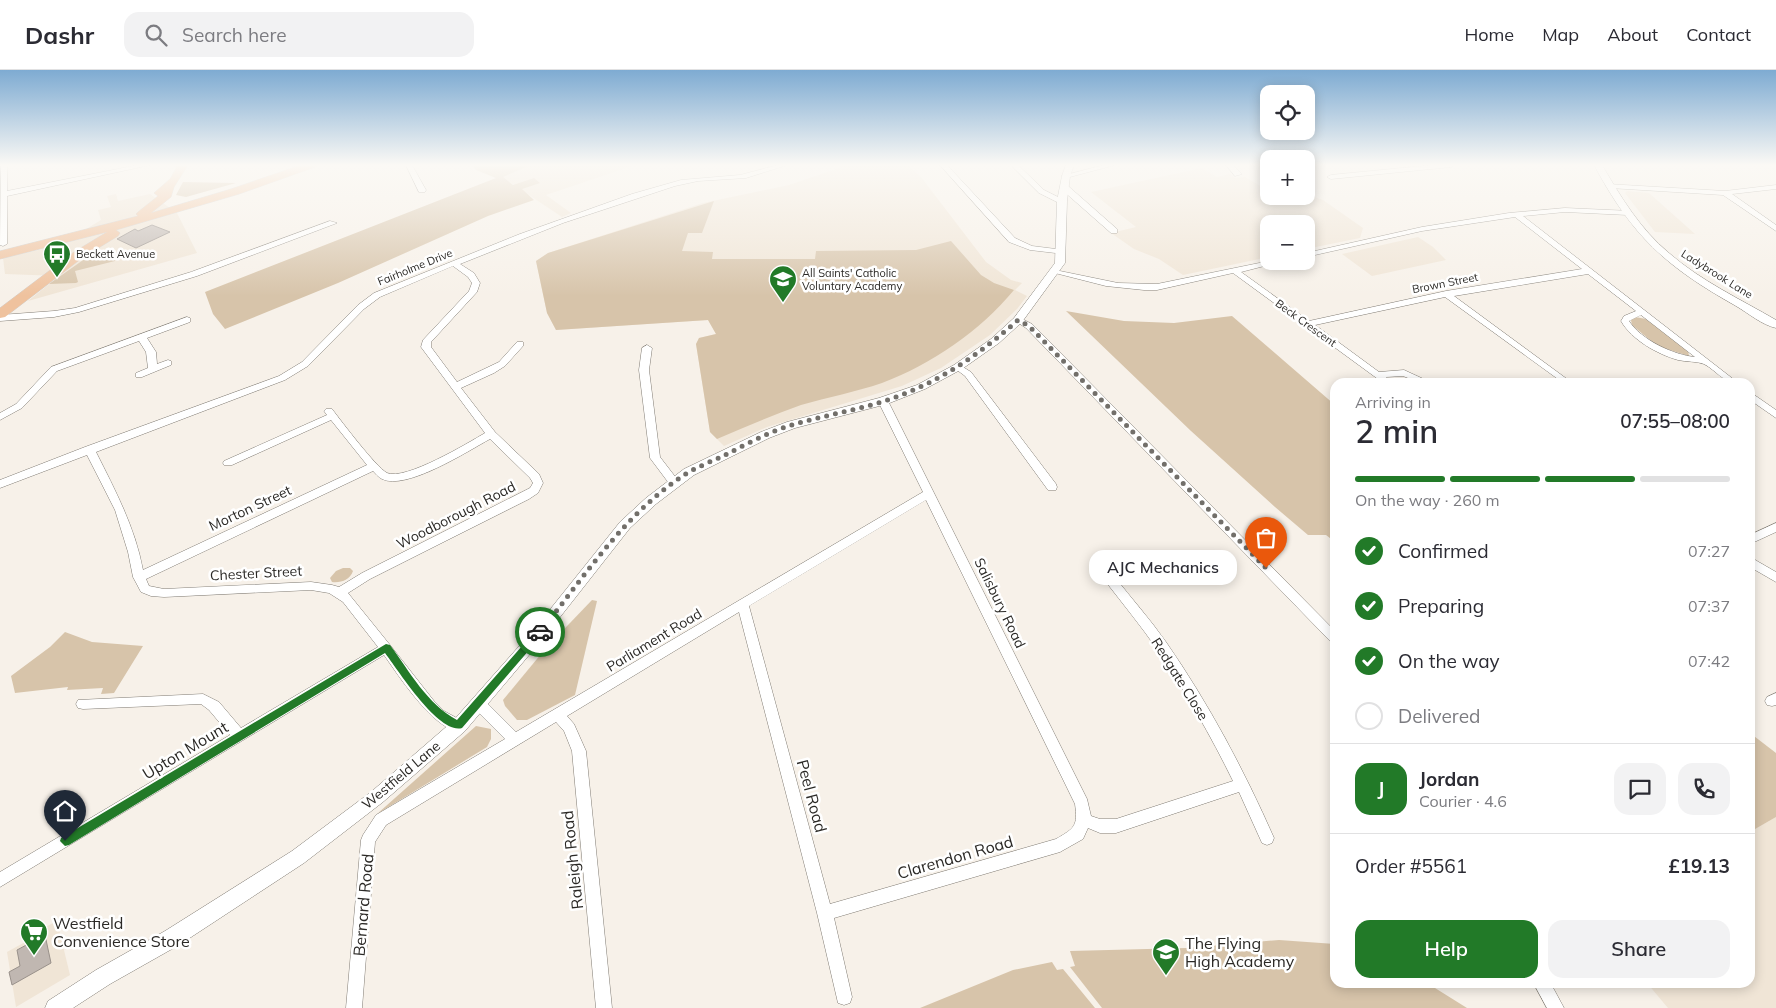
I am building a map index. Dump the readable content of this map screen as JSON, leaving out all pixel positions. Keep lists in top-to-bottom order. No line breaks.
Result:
{"streets":{"street":["Fairholme Drive","Ladybrook Lane","Brown Street","Beck Crescent","Morton Street","Woodborough Road","Chester Street","Salisbury Road","Parliament Road","Redgate Close","Upton Mount","Westfield Lane","Peel Road","Clarendon Road","Raleigh Road","Bernard Road"]},"crossings":[["Fairholme Drive","Woodborough Road"],["Brown Street","Beck Crescent"],["Morton Street","Chester Street"],["Woodborough Road","Chester Street"],["Chester Street","Upton Mount"],["Chester Street","Westfield Lane"],["Salisbury Road","Parliament Road"],["Salisbury Road","Westfield Lane"],["Salisbury Road","Clarendon Road"],["Parliament Road","Peel Road"],["Parliament Road","Raleigh Road"],["Parliament Road","Bernard Road"],["Peel Road","Clarendon Road"]],"places":{"bus stop":["Beckett Avenue"],"school or university":["All Saints' Catholic Voluntary Academy","The Flying High Academy"],"other":["AJC Mechanics"],"supermarket":["Westfield Convenience Store"]},"page":{"header":"Dashr","search":"Search here","nav":["Home","Map","About","Contact"],"map_buttons":["+","−"],"heading":["2 min","Arriving in","07:55–08:00"],"panel":["Jordan","Courier · 4.6","Order #5561","£19.13"],"bar":"On the way · 260 m","list":[["Confirmed","07:27"],["Preparing","07:37"],["On the way","07:42"],"Delivered"],"bubble":"AJC Mechanics","round":"J","buttons":["Help","Share"]}}
